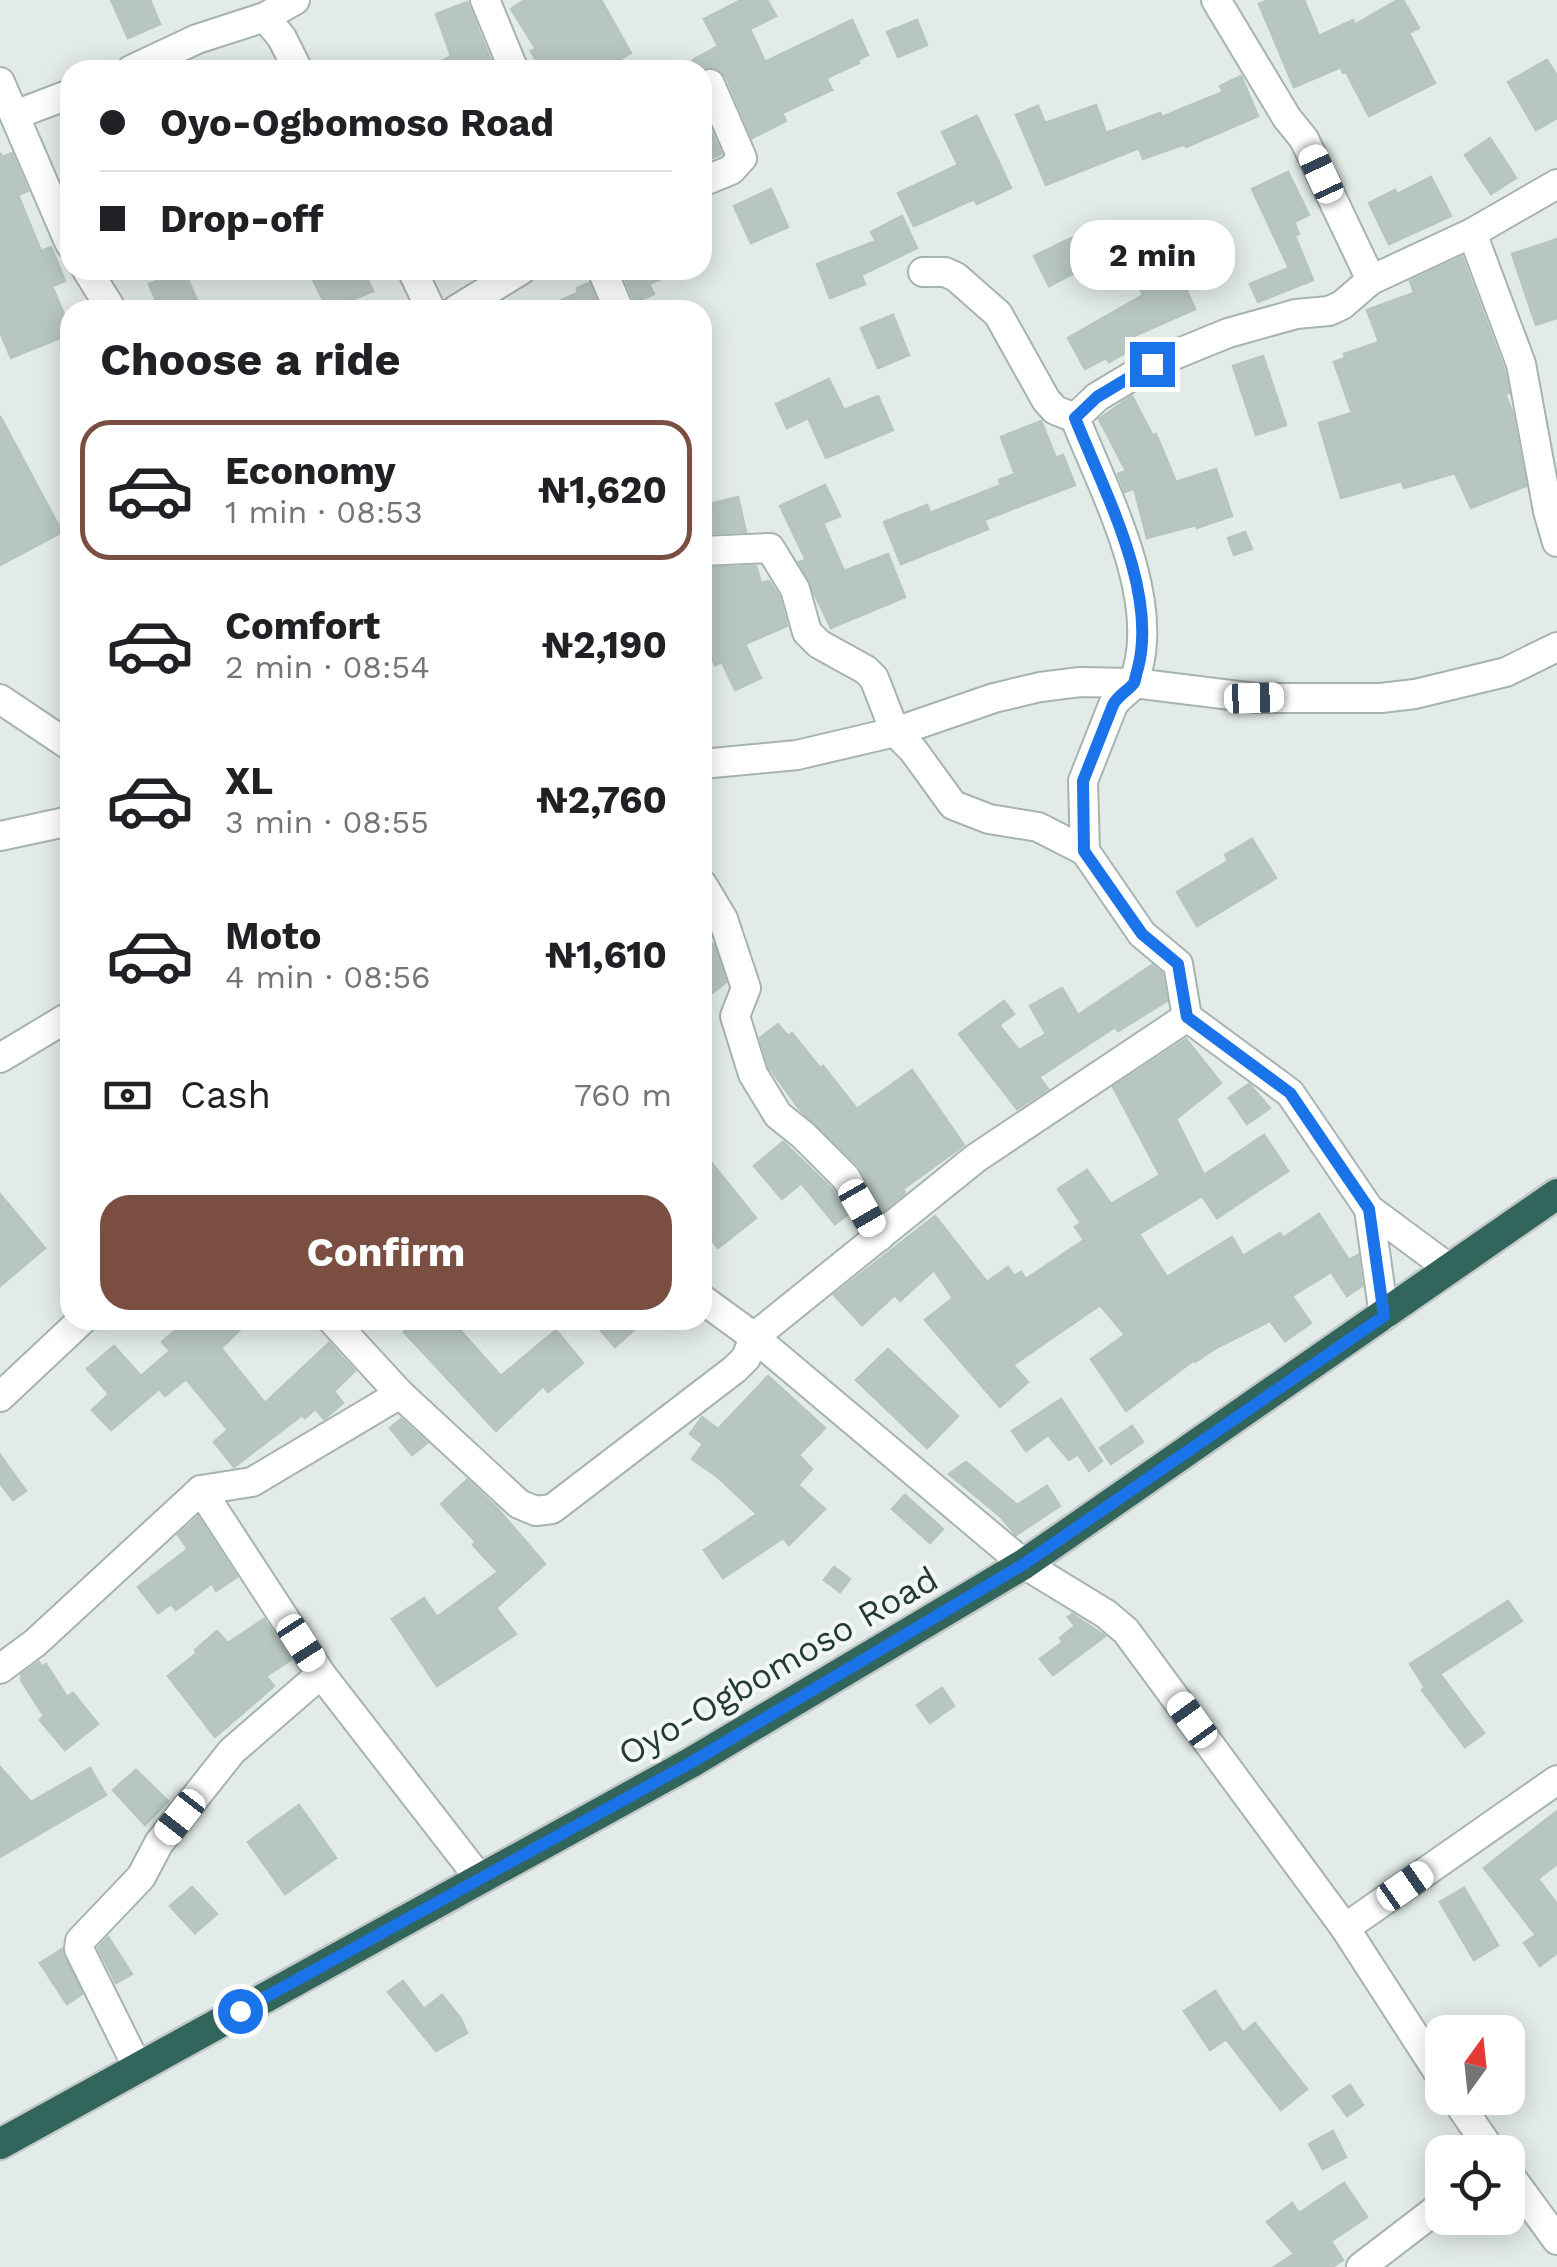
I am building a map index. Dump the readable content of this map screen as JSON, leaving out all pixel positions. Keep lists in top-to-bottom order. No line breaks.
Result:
{"streets":{"highway":["Oyo-Ogbomoso Road"]},"north":"top","page":{"banner":["Oyo-Ogbomoso Road","Drop-off"],"bubble":"2 min","heading":"Choose a ride","list":[{"name":"Economy","note":"1 min · 08:53","value":"₦1,620"},{"name":"Comfort","note":"2 min · 08:54","value":"₦2,190"},{"name":"XL","note":"3 min · 08:55","value":"₦2,760"},{"name":"Moto","note":"4 min · 08:56","value":"₦1,610"}],"pay":["Cash","760 m"],"buttons":"Confirm"}}
